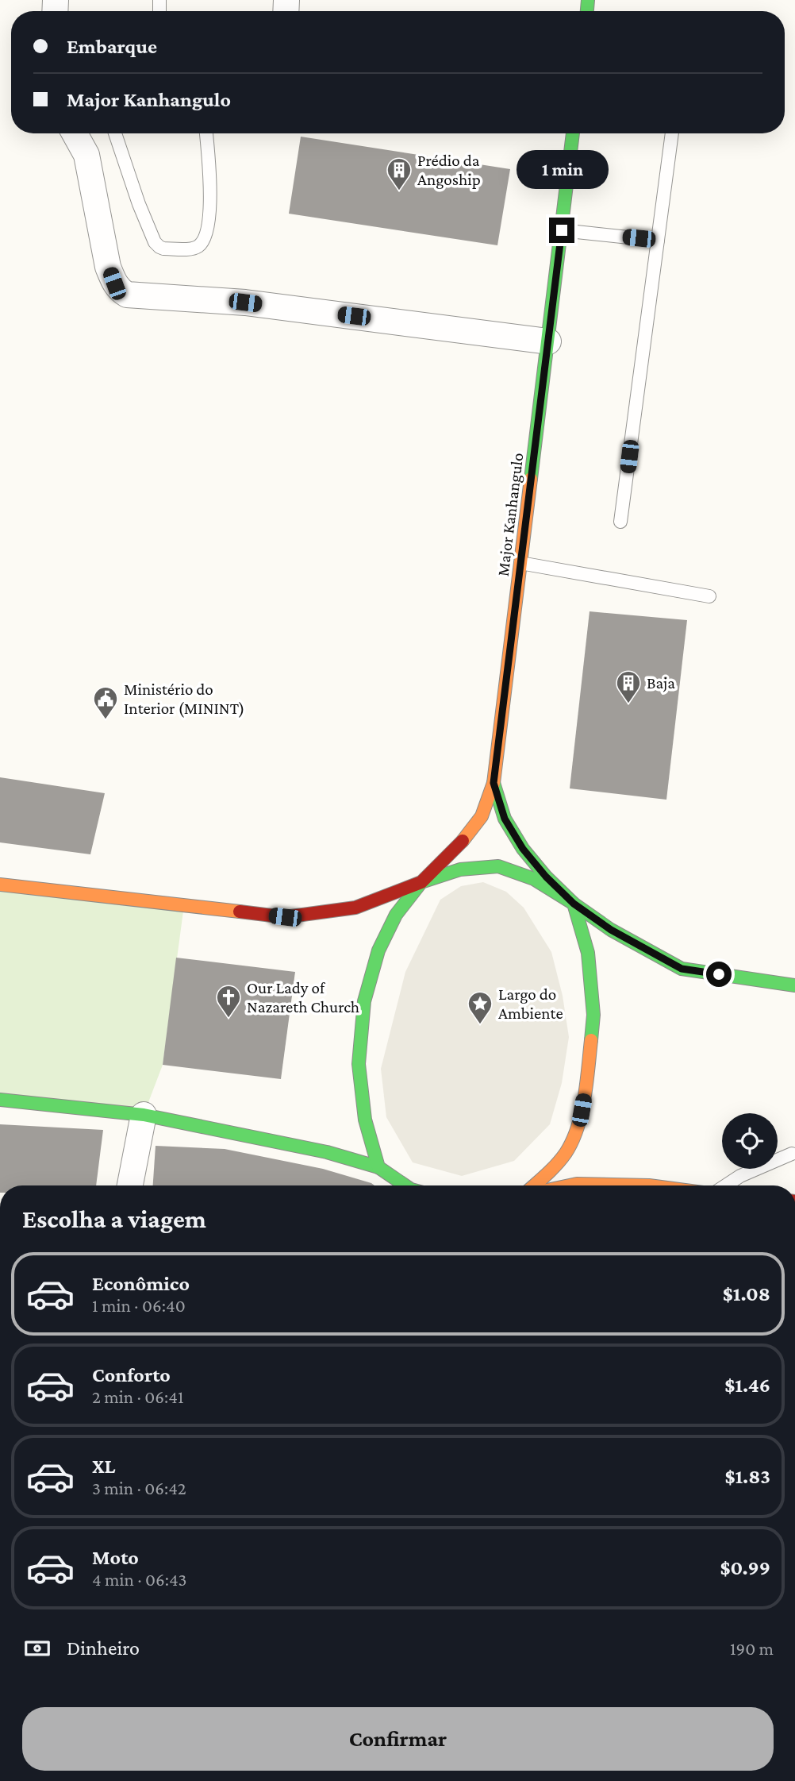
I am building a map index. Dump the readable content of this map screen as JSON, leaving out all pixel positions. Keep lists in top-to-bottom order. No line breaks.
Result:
{"streets":{"main road":["Major Kanhangulo"]},"places":{"building":["Prédio da Angoship","Baja"],"public building":["Ministério do Interior (MININT)"],"church":["Our Lady of Nazareth Church"],"place":["Largo do Ambiente"]},"page":{"banner":["Embarque","Major Kanhangulo"],"bubble":"1 min","heading":"Escolha a viagem","list":[{"name":"Econômico","note":"1 min · 06:40","value":"$1.08"},{"name":"Conforto","note":"2 min · 06:41","value":"$1.46"},{"name":"XL","note":"3 min · 06:42","value":"$1.83"},{"name":"Moto","note":"4 min · 06:43","value":"$0.99"}],"pay":["Dinheiro","190 m"],"buttons":"Confirmar"}}
